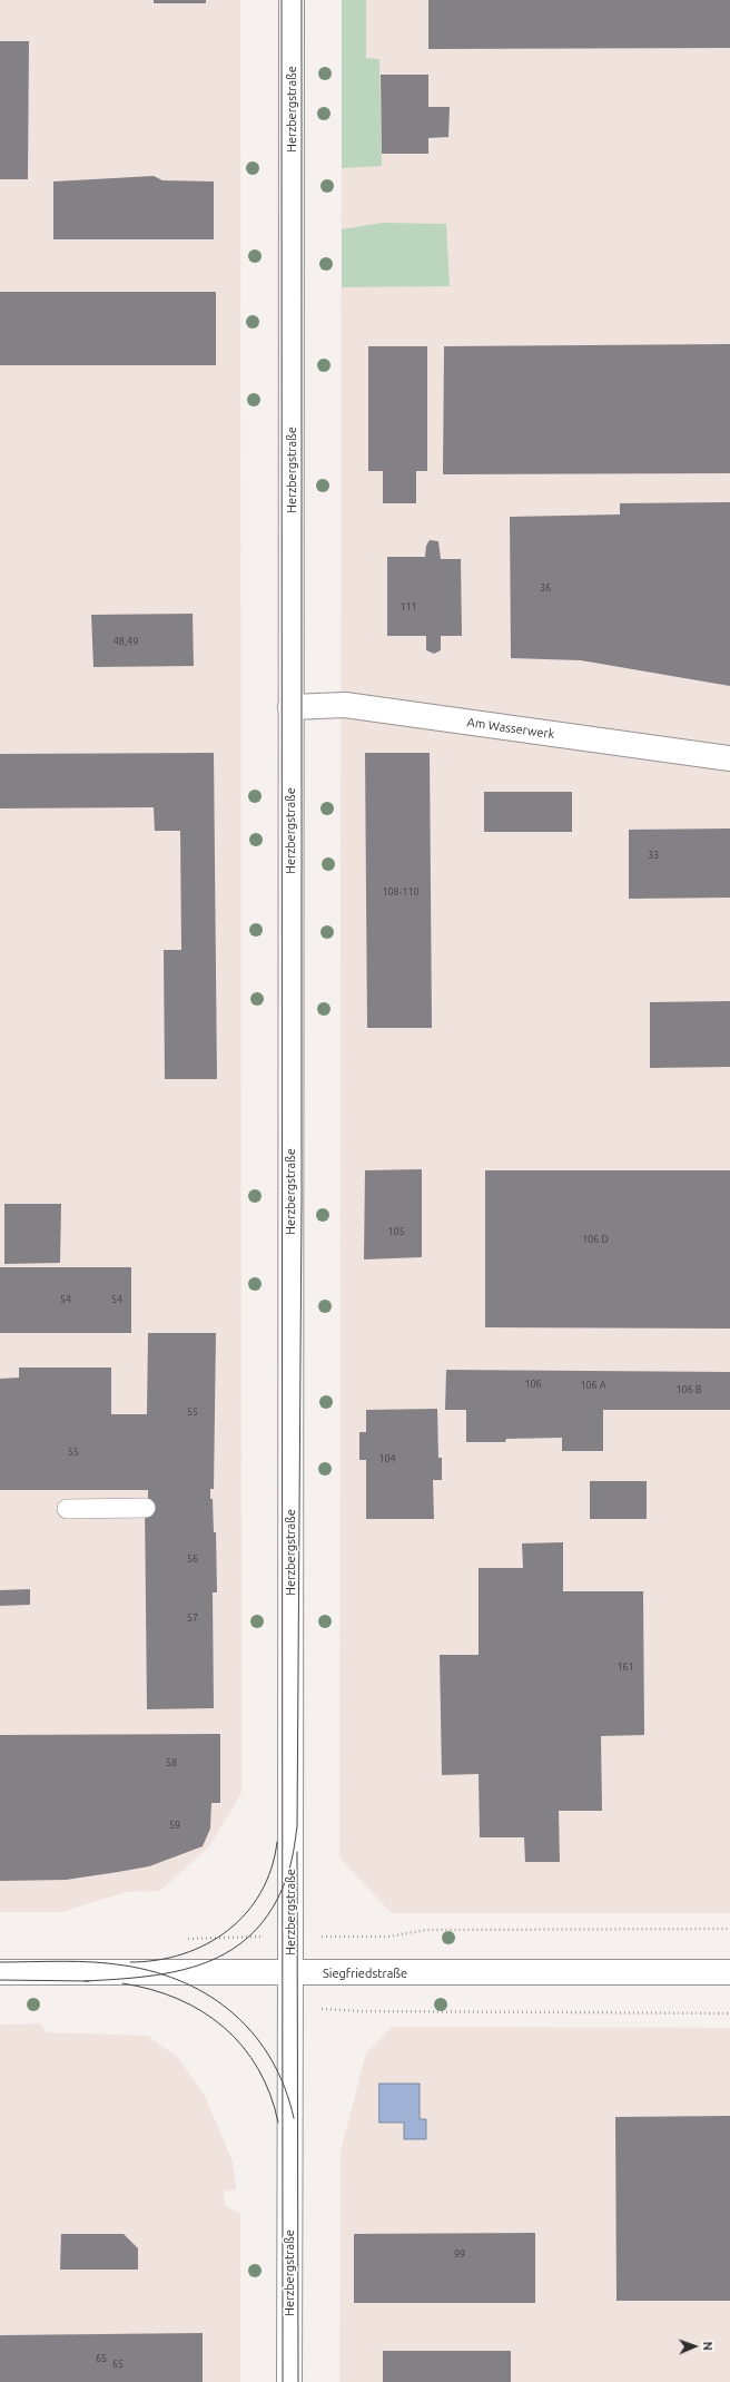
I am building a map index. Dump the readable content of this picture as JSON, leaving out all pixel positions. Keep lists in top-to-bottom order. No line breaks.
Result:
{"streets":{"street":["Herzbergstraße","Am Wasserwerk","Siegfriedstraße"]},"crossings":[["Herzbergstraße","Am Wasserwerk"],["Herzbergstraße","Siegfriedstraße"]],"house_numbers":["36","111","48,49","33","108-110","105","106 D","54","54","106","106 A","106 B","55","55","104","56","57","161","58","59","99","65","65"],"north":"right"}
